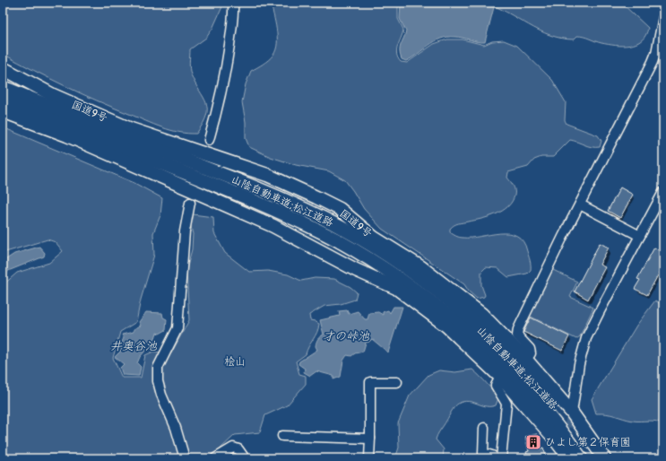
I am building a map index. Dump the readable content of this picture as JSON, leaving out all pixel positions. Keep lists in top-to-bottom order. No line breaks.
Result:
{"streets":{"highway":["国道9号","山陰自動車道;松江道路"]},"water":["才の峠池","井奥谷池"],"parks":["桧山"],"places":{"building":["ひよし第２保育園"]}}
